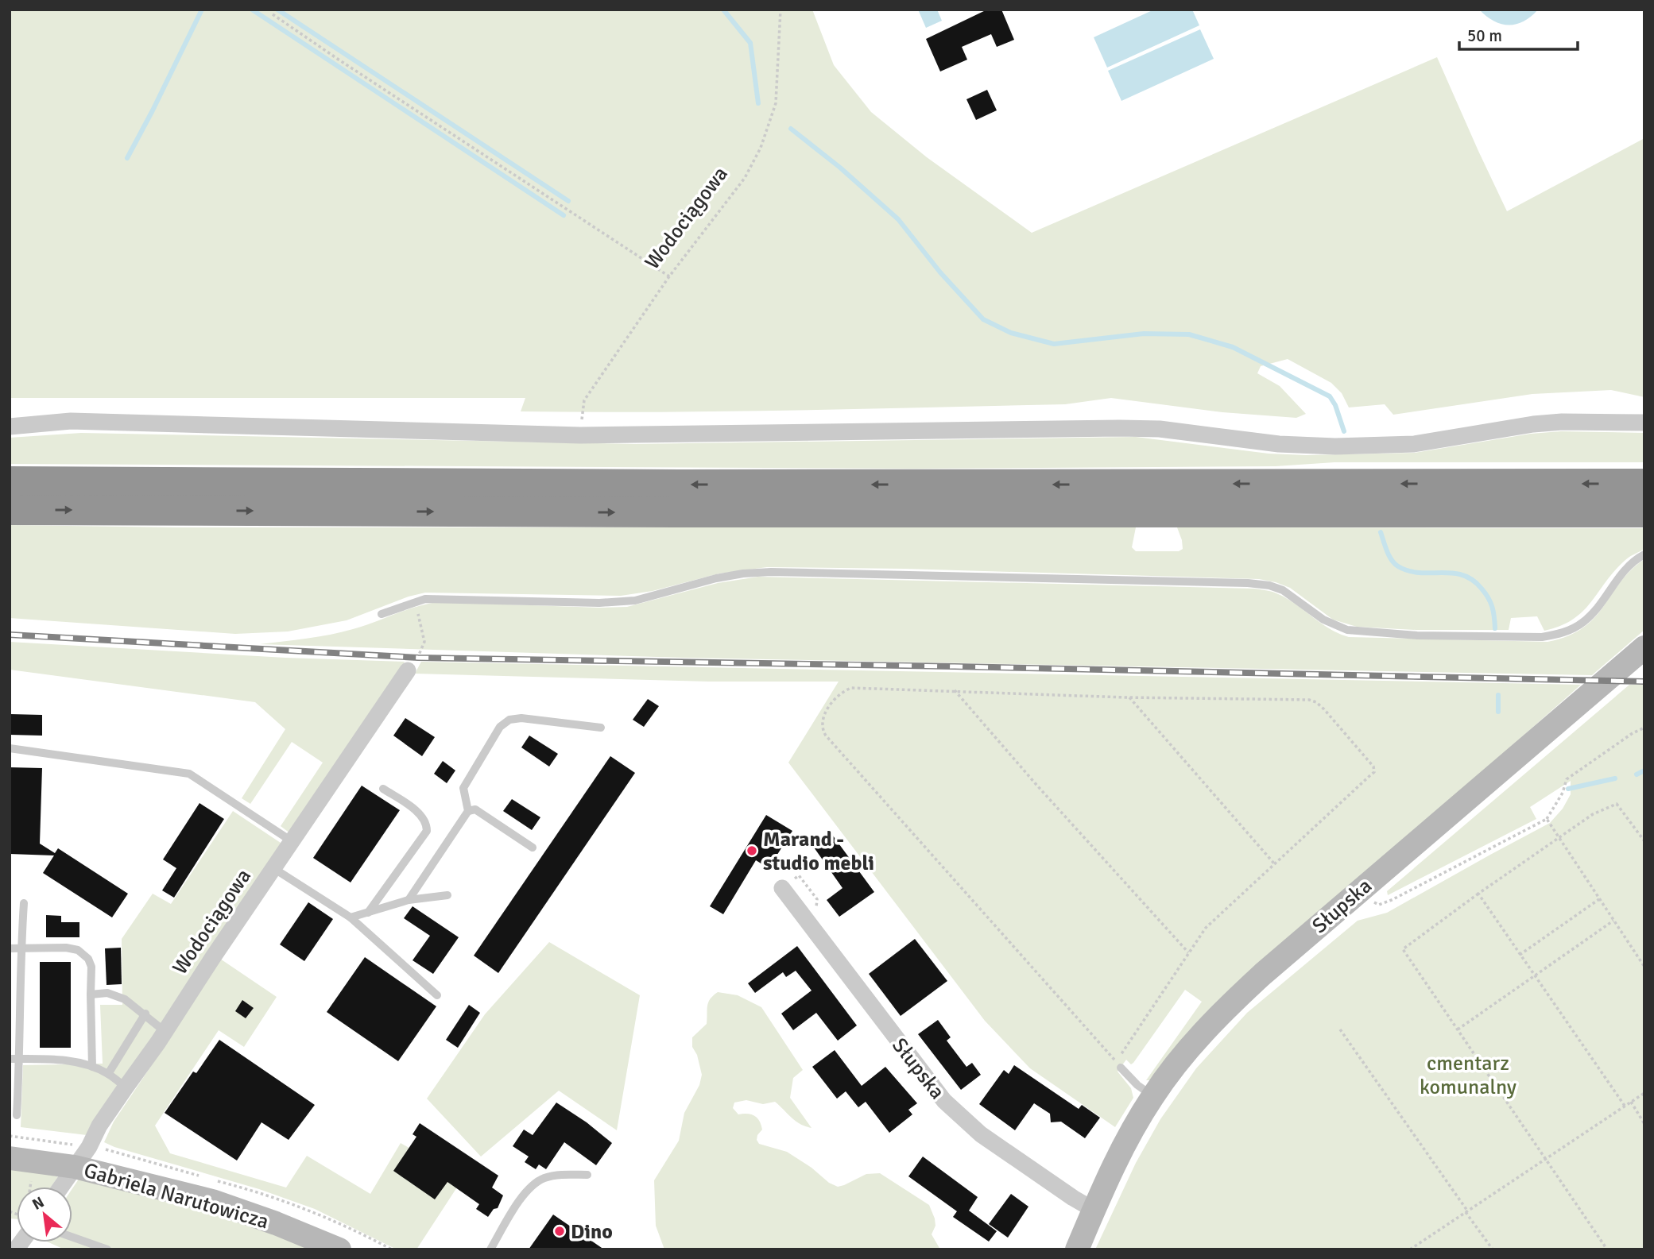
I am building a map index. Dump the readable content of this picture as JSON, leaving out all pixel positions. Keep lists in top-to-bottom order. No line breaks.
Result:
{"streets":{"main road":["Słupska","Gabriela Narutowicza"],"street":["Wodociągowa"]},"crossings":[["Wodociągowa","Gabriela Narutowicza"]],"parks":["cmentarz komunalny"],"places":["Marand - studio mebli","Dino"],"scale_bar":"50 m","north":"top left"}
